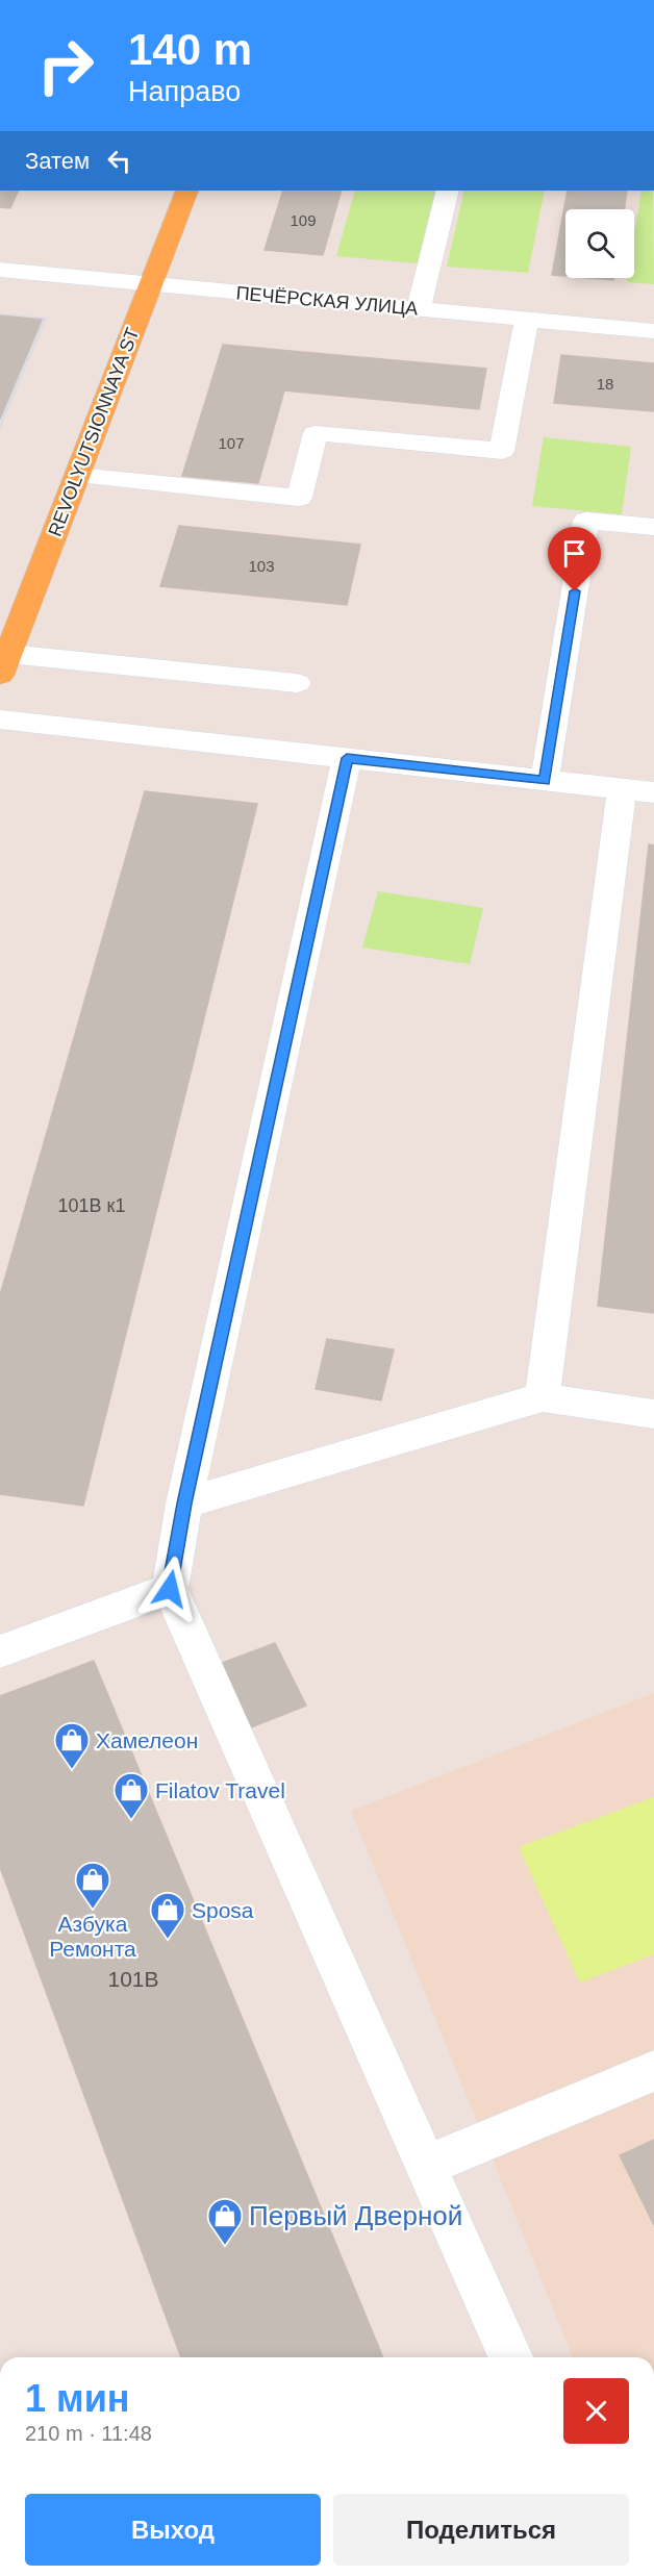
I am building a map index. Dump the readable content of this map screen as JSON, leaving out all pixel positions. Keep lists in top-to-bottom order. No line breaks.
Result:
{"streets":{"main road":["REVOLYUTSIONNAYA ST"],"street":["ПЕЧЁРСКАЯ УЛИЦА"]},"crossings":[["ПЕЧЁРСКАЯ УЛИЦА","REVOLYUTSIONNAYA ST"]],"places":{"shop":["Хамелеон","Filatov Travel","Азбука Ремонта","Sposa","Первый Дверной"]},"house_numbers":["109","18","107","103","101В к1","101В"],"page":{"turn":["140 m","Направо"],"then":"Затем","heading":["1 мин","210 m · 11:48"],"buttons":["Выход","Поделиться"]}}
